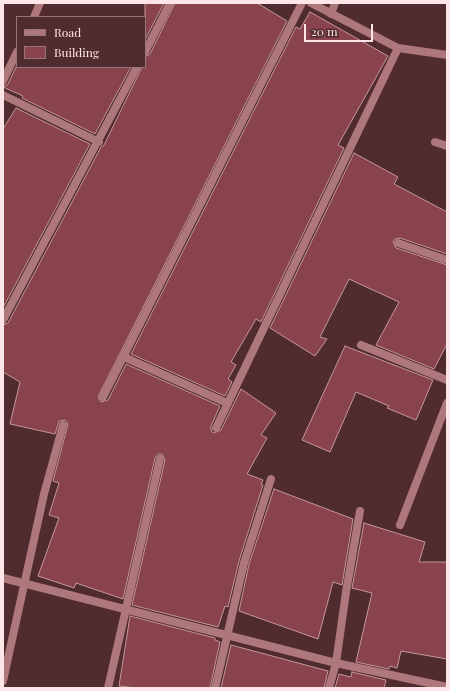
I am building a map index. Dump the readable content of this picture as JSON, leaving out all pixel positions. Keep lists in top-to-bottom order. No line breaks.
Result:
{"legend":["Road","Building"],"scale_bar":"20 m"}
